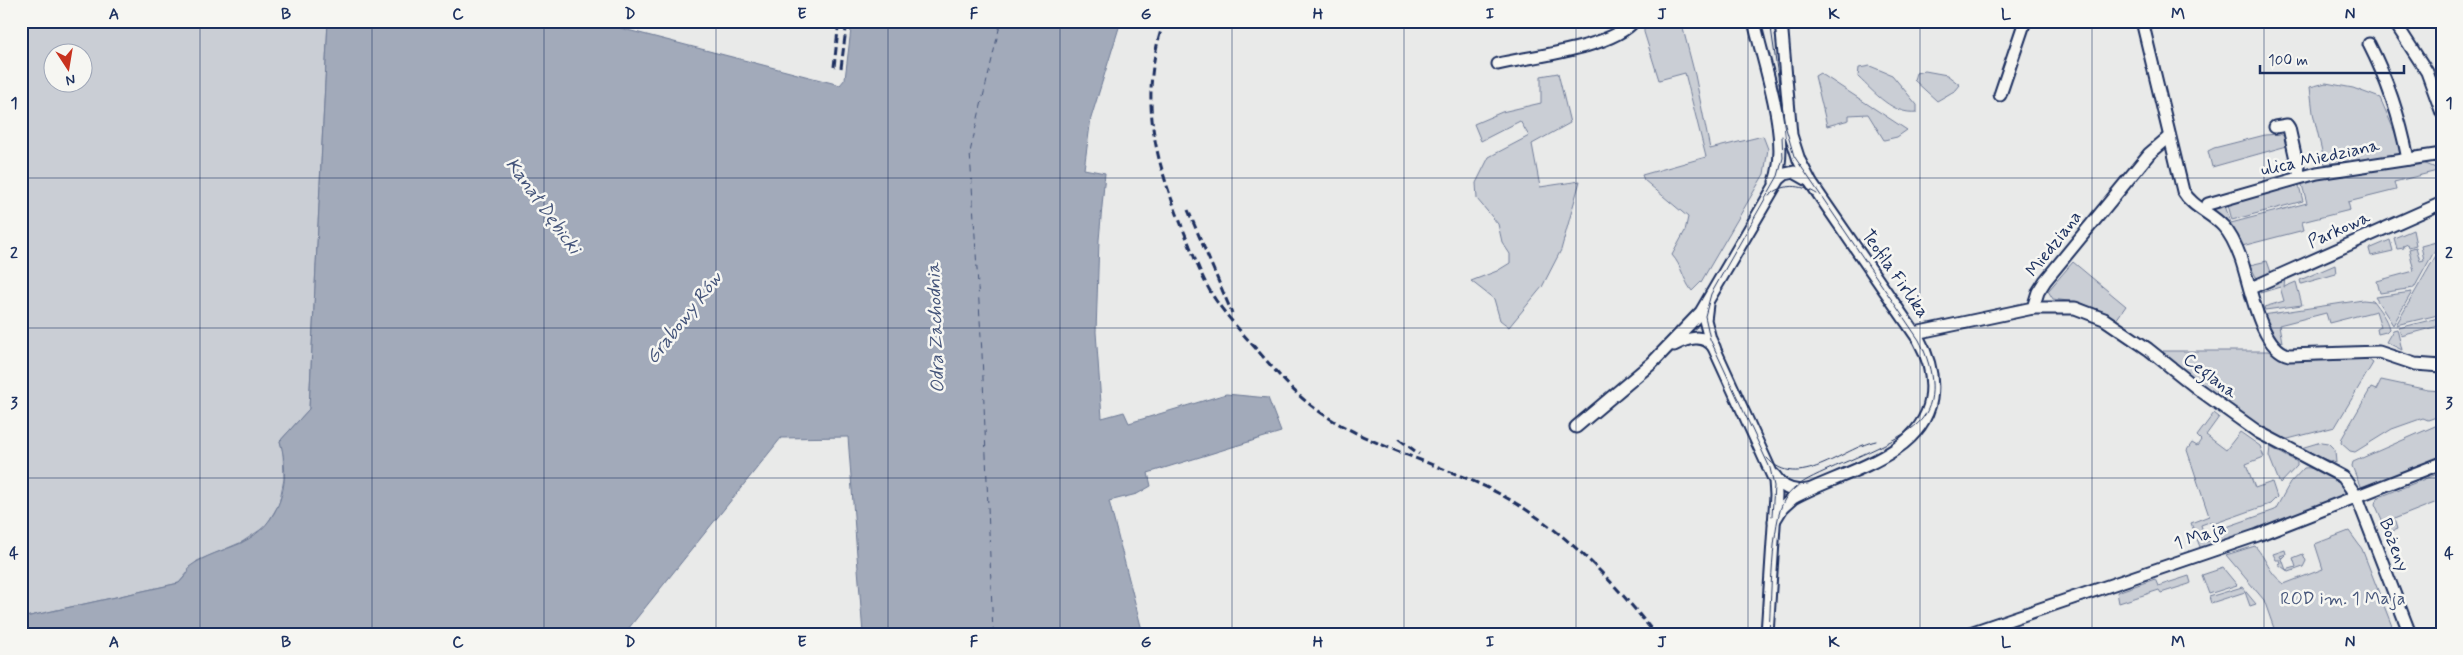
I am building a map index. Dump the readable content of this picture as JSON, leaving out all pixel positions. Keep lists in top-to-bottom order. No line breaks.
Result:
{"streets":{"street":["ulica Miedziana","Parkowa","Miedziana","Teofila Firlika","Ceglana","1 Maja","Bożeny"]},"crossings":[["Miedziana","Ceglana"],["Ceglana","1 Maja"],["Ceglana","Bożeny"],["1 Maja","Bożeny"]],"water":["Kanał Dębicki","Grabowy Rów","Odra Zachodnia"],"parks":["ROD im. 1 Maja"],"scale_bar":"100 m","north":"bottom","grid":{"columns":["A","B","C","D","E","F","G","H","I","J","K","L","M","N"],"rows":["1","2","3","4"]}}
